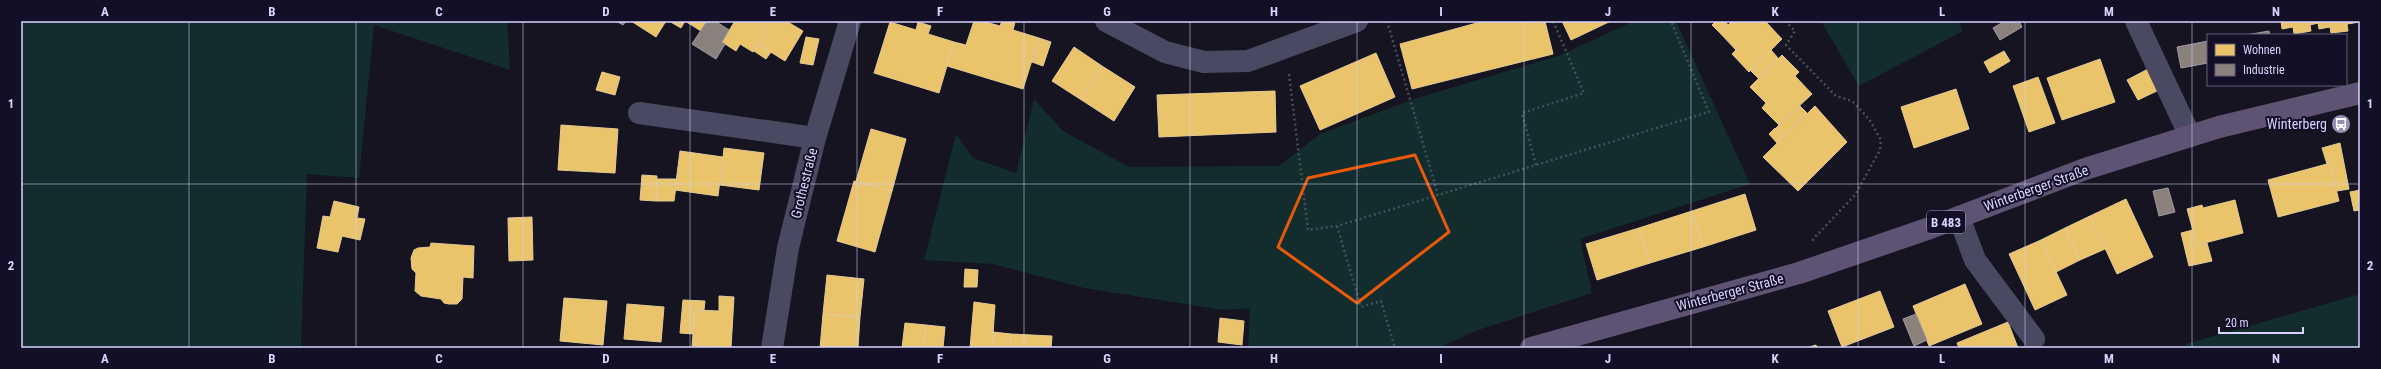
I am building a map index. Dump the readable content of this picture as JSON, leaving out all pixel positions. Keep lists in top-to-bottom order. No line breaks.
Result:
{"streets":{"main road":["Winterberger Straße","B 483"],"street":["Grothestraße"]},"places":{"bus stop":["Winterberg"]},"legend":["Wohnen","Industrie"],"scale_bar":"20 m","grid":{"columns":["A","B","C","D","E","F","G","H","I","J","K","L","M","N"],"rows":["1","2"]}}
